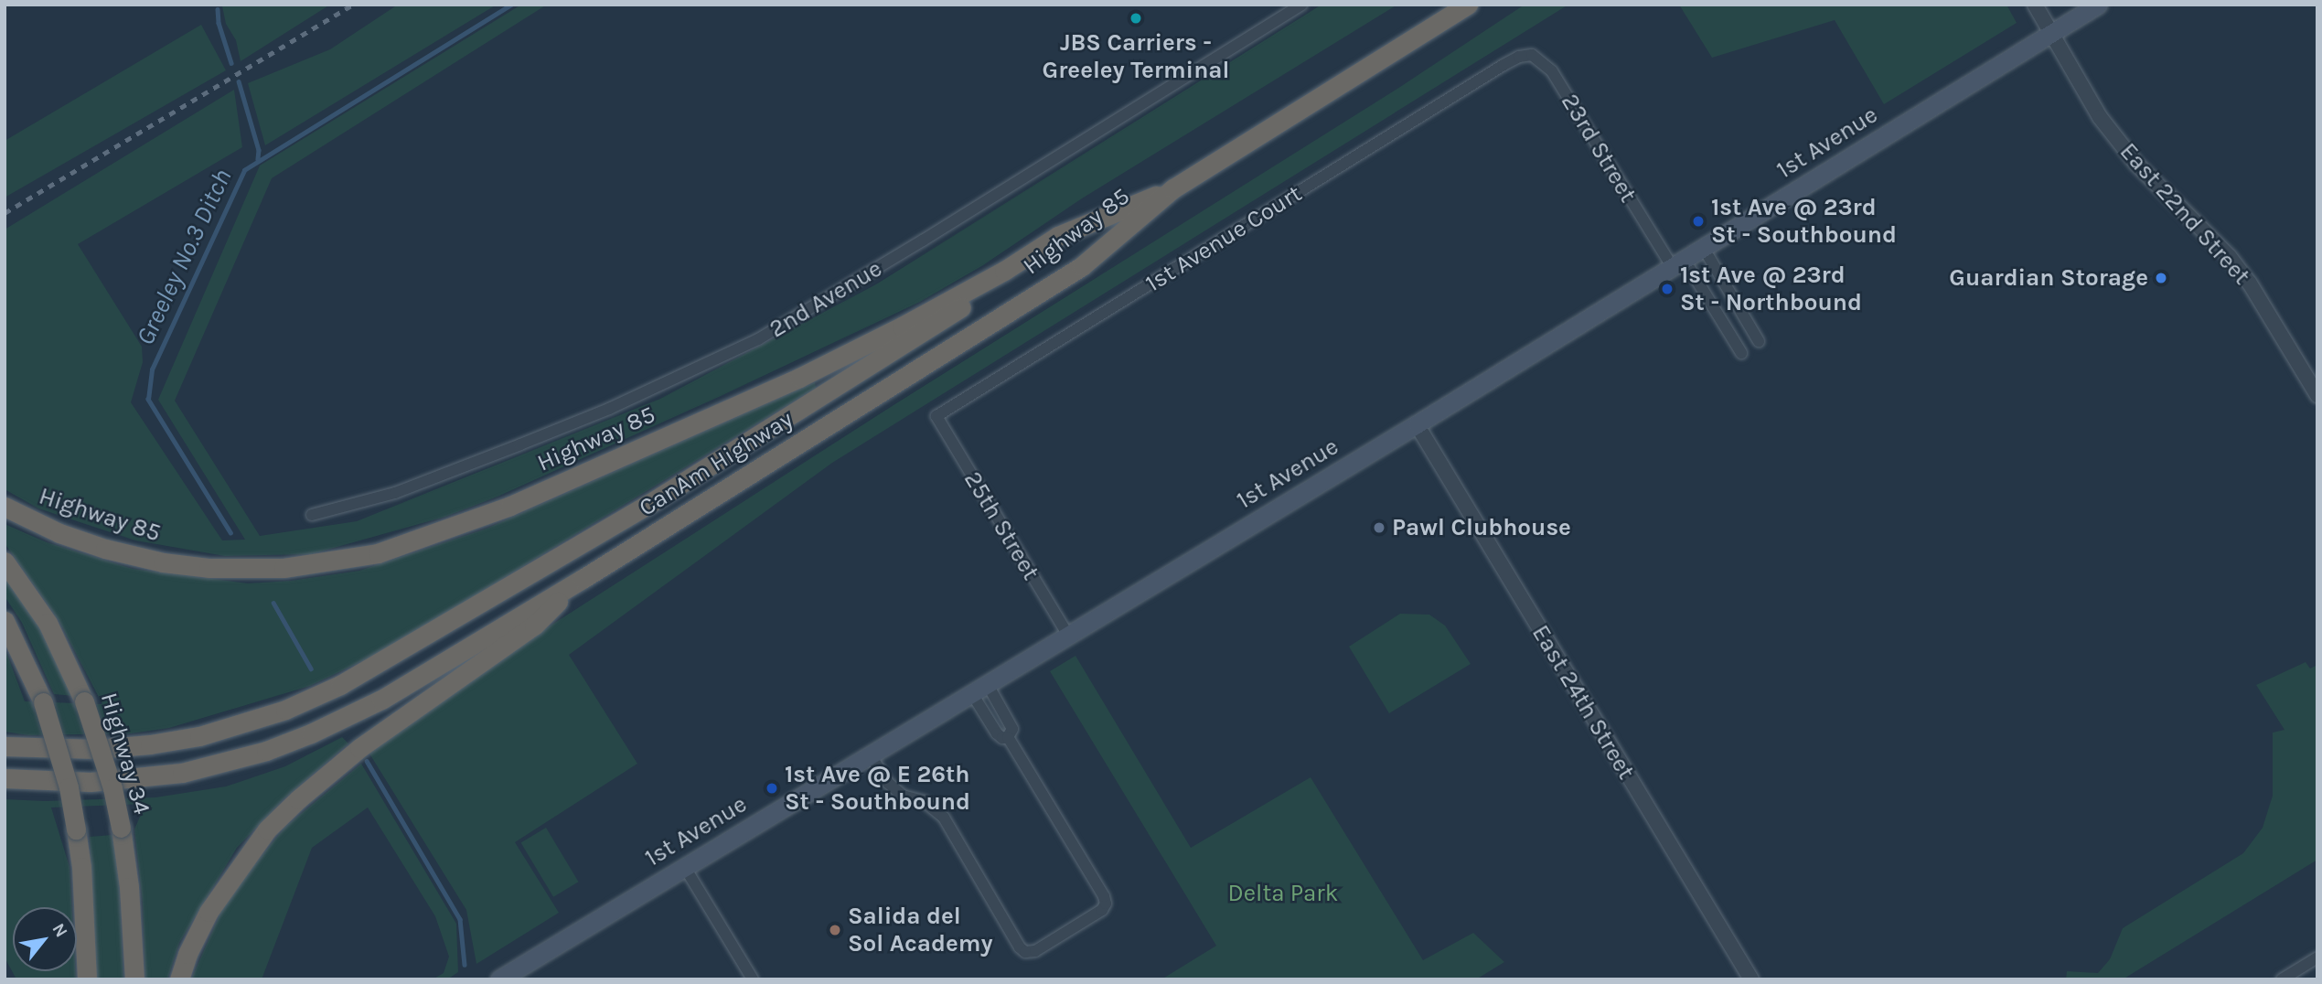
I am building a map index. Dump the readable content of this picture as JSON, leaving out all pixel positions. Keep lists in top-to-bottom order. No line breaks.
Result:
{"streets":{"highway":["Highway 85","CanAm Highway","Highway 34"],"main road":["1st Avenue"],"street":["23rd Street","East 22nd Street","1st Avenue Court","2nd Avenue","25th Street","East 24th Street"]},"crossings":[["1st Avenue","23rd Street"],["1st Avenue","East 22nd Street"],["1st Avenue","25th Street"],["1st Avenue","East 24th Street"],["23rd Street","1st Avenue Court"],["Highway 85","CanAm Highway"],["1st Avenue Court","25th Street"]],"water":["Greeley No.3 Ditch"],"parks":["Delta Park"],"places":["JBS Carriers - Greeley Terminal","1st Ave @ 23rd St - Southbound","Guardian Storage","1st Ave @ 23rd St - Northbound","Pawl Clubhouse","1st Ave @ E 26th St - Southbound","Salida del Sol Academy"],"north":"top right"}
